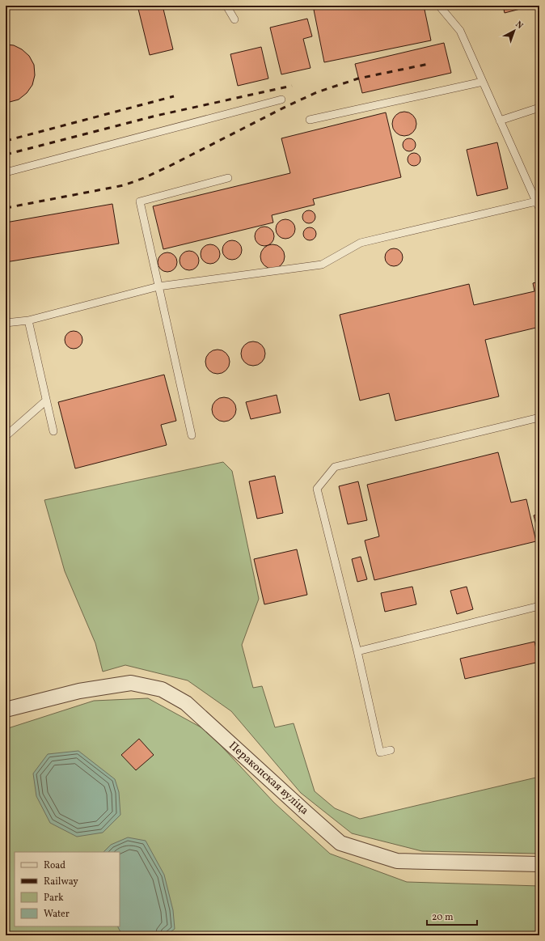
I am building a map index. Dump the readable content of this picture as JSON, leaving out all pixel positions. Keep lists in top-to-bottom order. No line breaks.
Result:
{"streets":{"street":["Перакопская вуліца"]},"legend":["Road","Railway","Park","Water"],"scale_bar":"20 m","north":"top right"}
